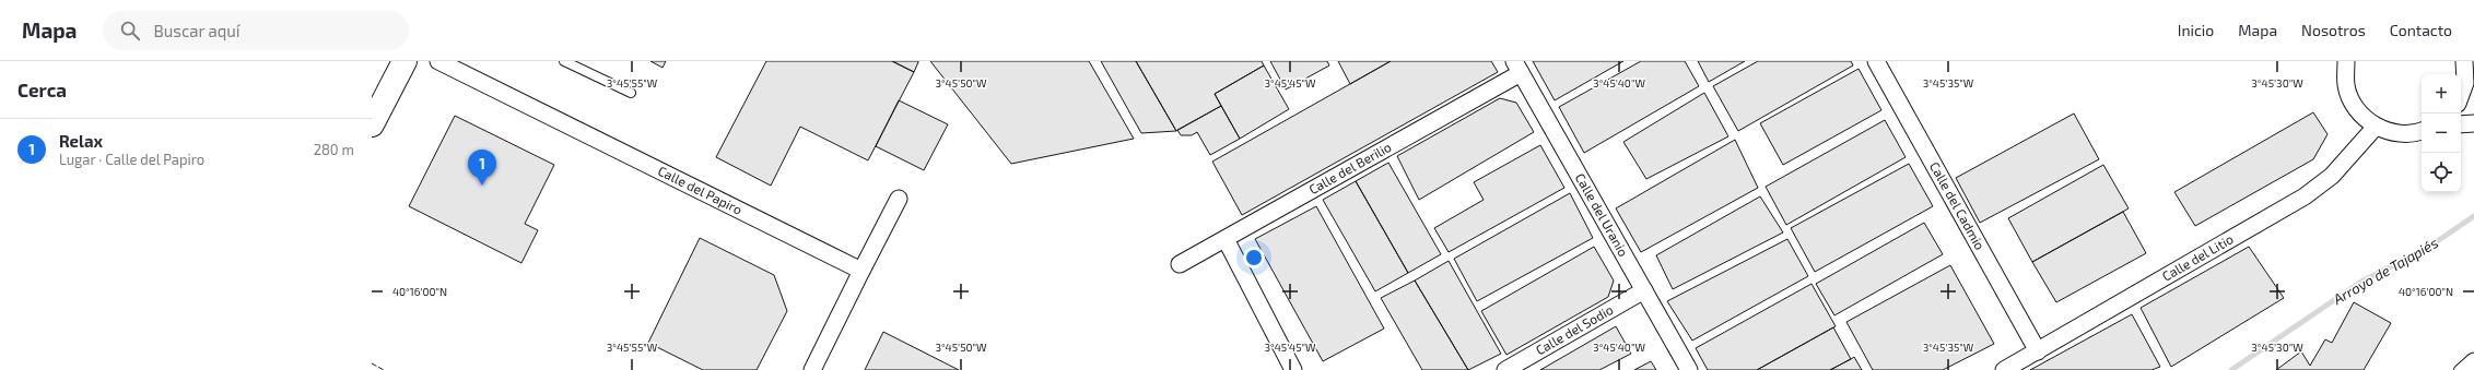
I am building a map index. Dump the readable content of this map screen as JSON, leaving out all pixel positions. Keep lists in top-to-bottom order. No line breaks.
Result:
{"streets":{"street":["Calle del Berilio","Calle del Papiro","Calle del Cadmio","Calle del Uranio","Calle del Litio","Calle del Sodio"]},"crossings":[["Calle del Berilio","Calle del Uranio"],["Calle del Cadmio","Calle del Litio"],["Calle del Uranio","Calle del Sodio"]],"water":["Arroyo de Tajapiés"],"page":{"header":"Mapa","search":"Buscar aquí","nav":["Inicio","Mapa","Nosotros","Contacto"],"heading":"Cerca","map_buttons":["+","−"],"list":[{"mark":"1","name":"Relax","note":"Lugar · Calle del Papiro","value":"280 m"}],"pins":"1"},"coordinates":["3°45'55\"W","3°45'50\"W","3°45'45\"W","3°45'40\"W","3°45'35\"W","3°45'30\"W","40°16'00\"N"]}
